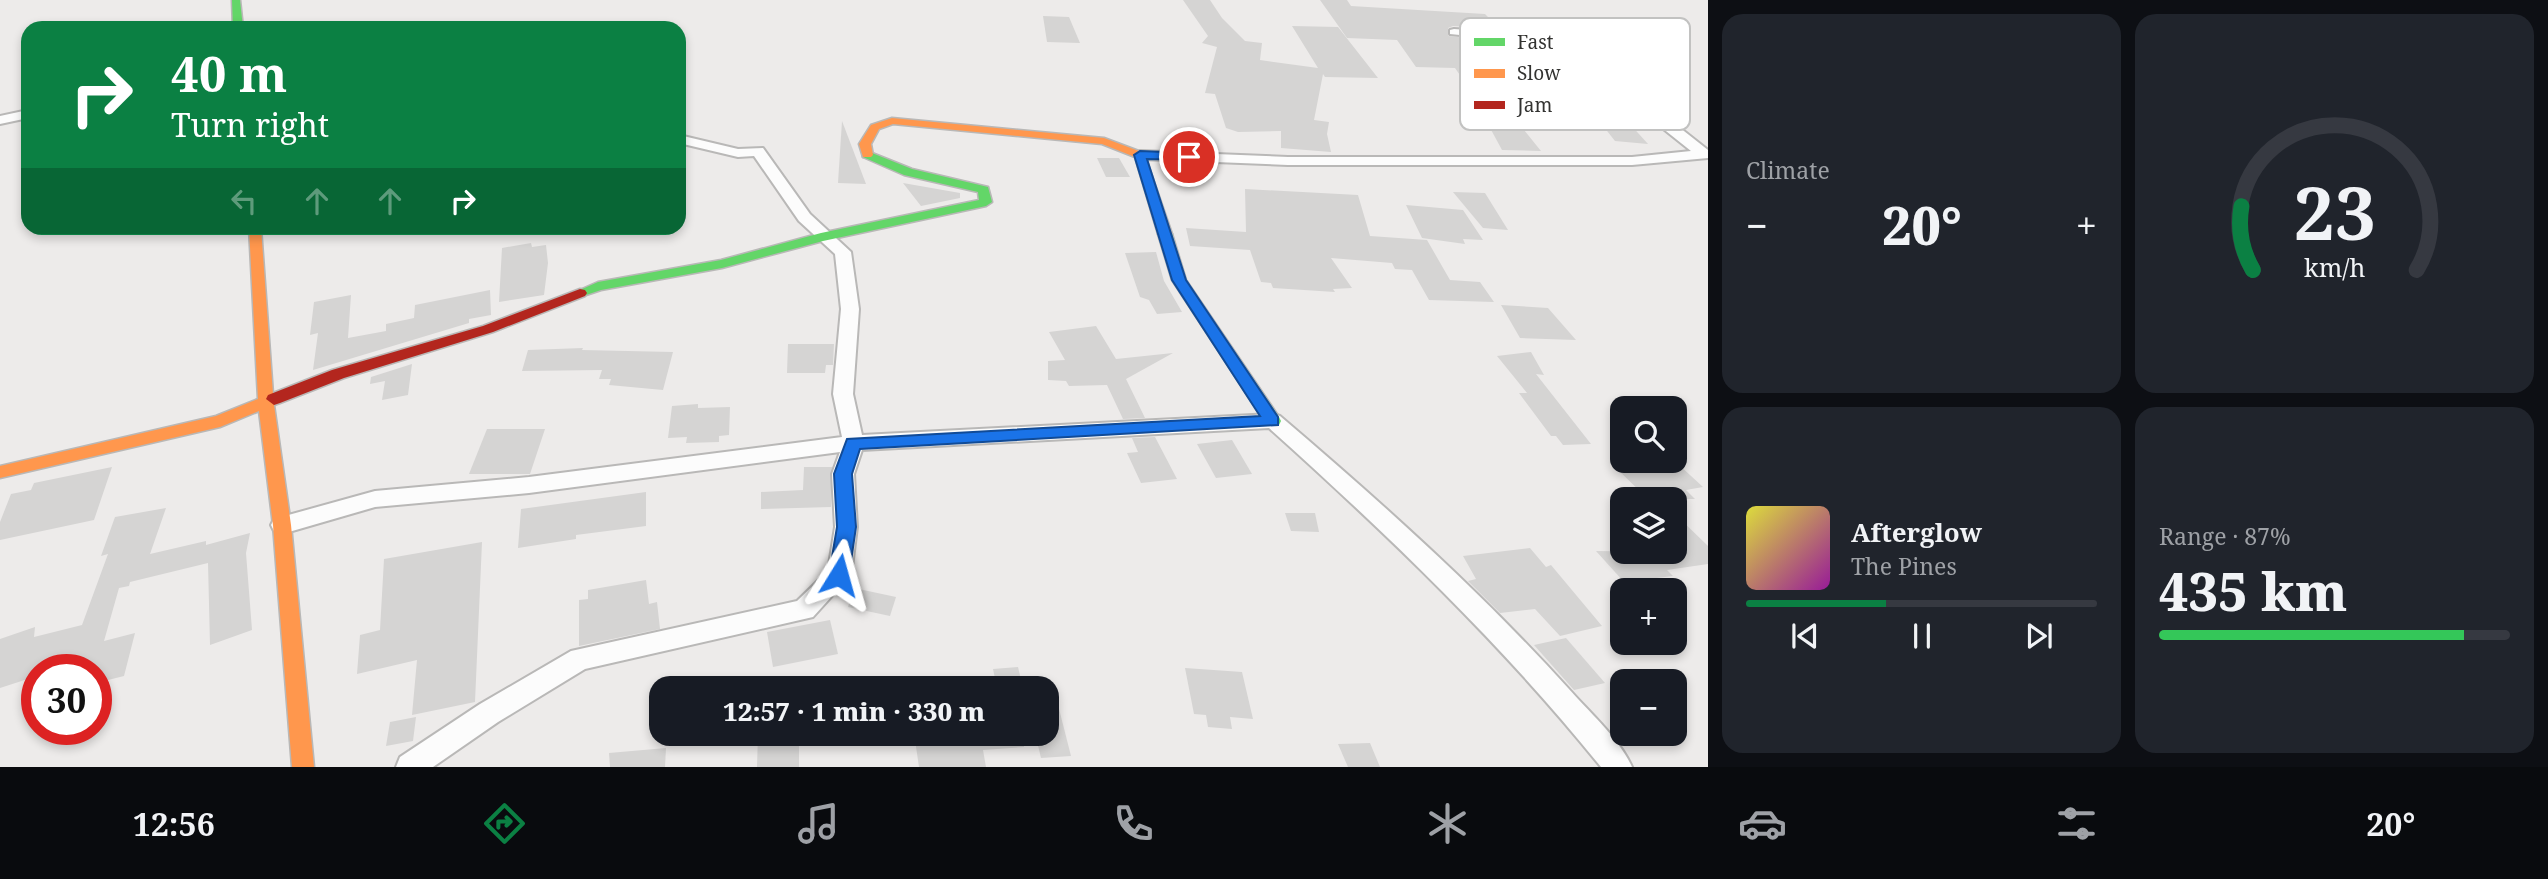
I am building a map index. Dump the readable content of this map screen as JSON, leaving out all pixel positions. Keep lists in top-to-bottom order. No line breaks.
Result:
{"legend":["Fast","Slow","Jam"],"page":{"tile":["Climate",["Range · 87%","435 km"]],"turn":["40 m","Turn right"],"heat":["−","20°","+"],"map_buttons":["+","−"],"song":["Afterglow","The Pines"],"limit":"30","trip":"12:57 · 1 min · 330 m","tabs":["12:56","20°"],"gauge":["23","km/h"]}}
